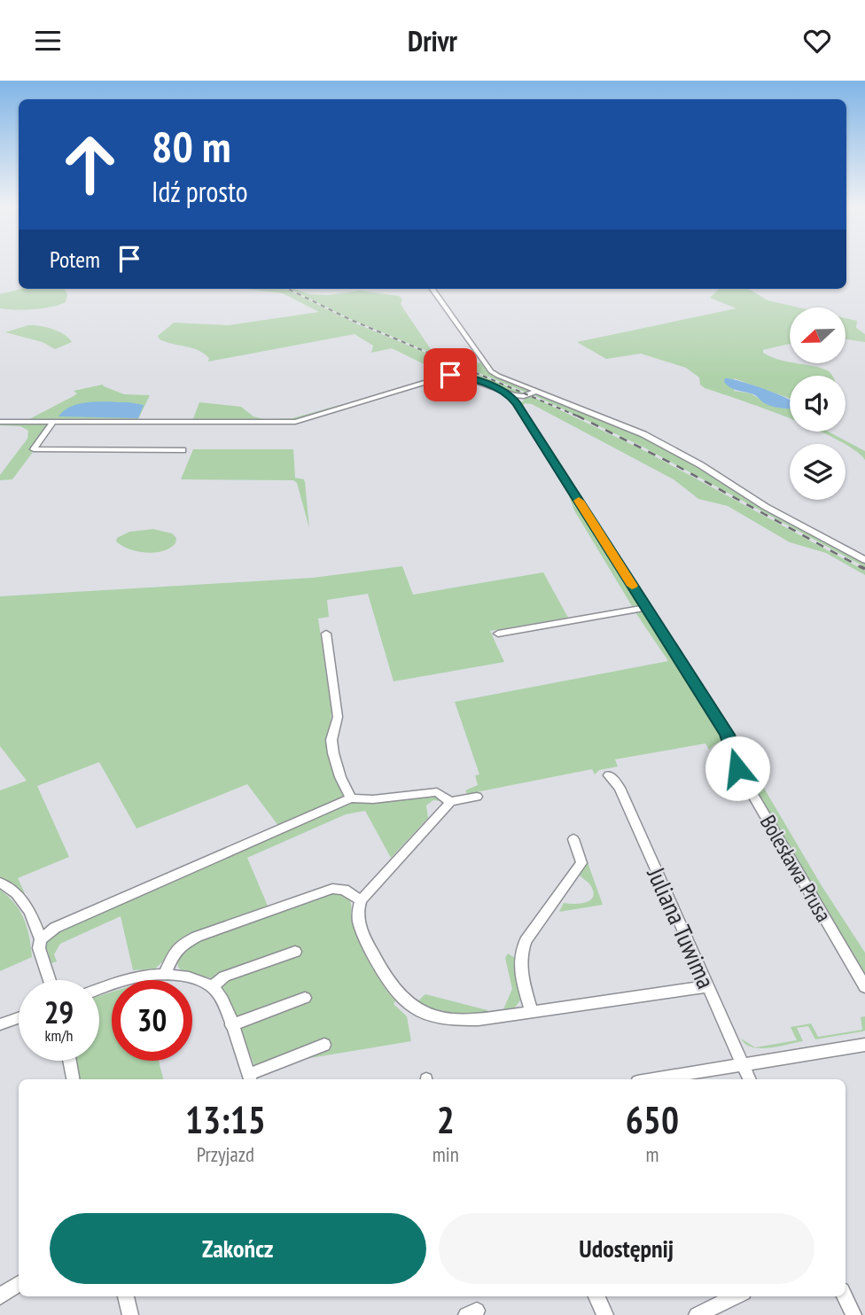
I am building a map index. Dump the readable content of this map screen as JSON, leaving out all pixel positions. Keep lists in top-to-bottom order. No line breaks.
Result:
{"streets":{"street":["Bolesława Prusa","Juliana Tuwima"]},"north":"left","page":{"header":"Drivr","turn":["80 m","Idź prosto"],"then":"Potem","speed":"29 km/h","limit":"30","eta":["13:15","Przyjazd","2","min","650","m"],"buttons":["Zakończ","Udostępnij"]}}
